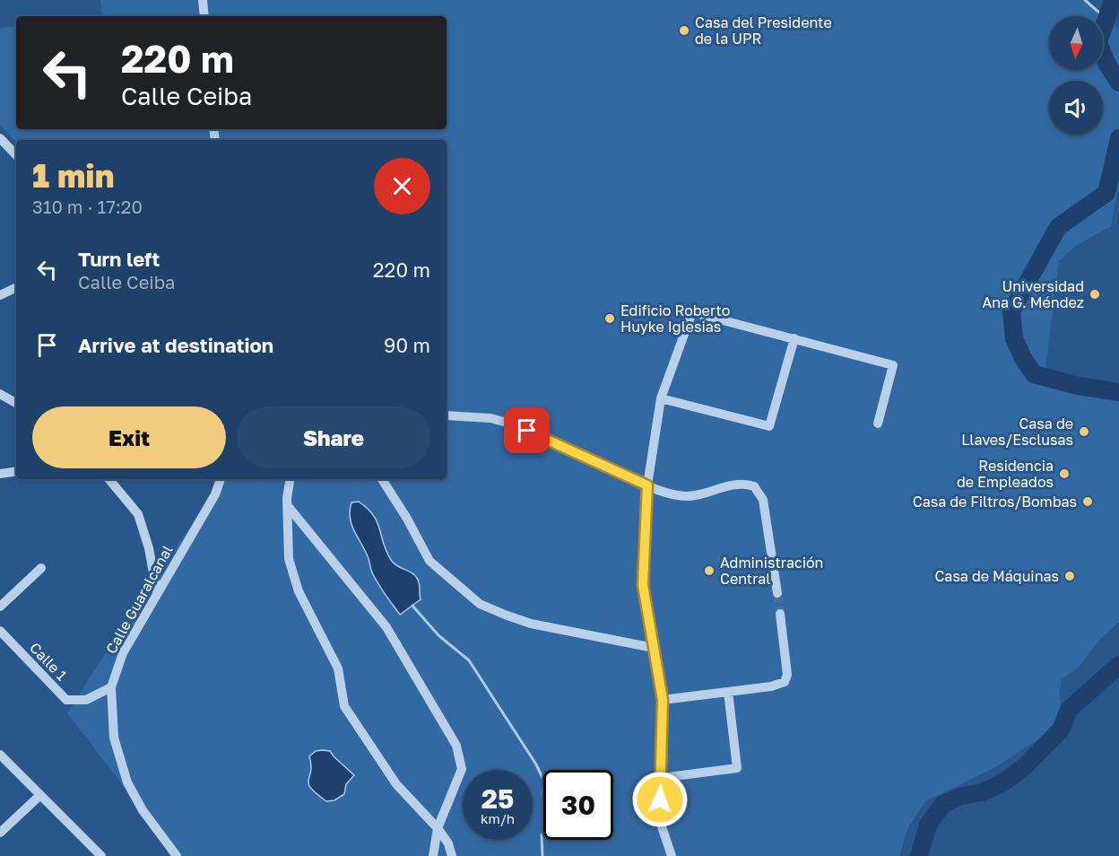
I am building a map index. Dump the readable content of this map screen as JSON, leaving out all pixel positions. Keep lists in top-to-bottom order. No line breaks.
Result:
{"streets":{"street":["Calle Guaralcanal","Calle 1"]},"crossings":[["Calle Guaralcanal","Calle 1"]],"places":["Casa del Presidente de la UPR","Universidad Ana G. Méndez","Edificio Roberto Huyke Iglesias","Casa de Llaves/Esclusas","Residencia de Empleados","Casa de Filtros/Bombas","Administración Central","Casa de Máquinas"],"north":"bottom","page":{"turn":["220 m","Calle Ceiba"],"heading":["1 min","310 m · 17:20"],"list":[{"name":"Turn left","note":"Calle Ceiba","value":"220 m"},{"name":"Arrive at destination","value":"90 m"}],"buttons":["Exit","Share"],"speed":"25 km/h","limit":"30"}}
